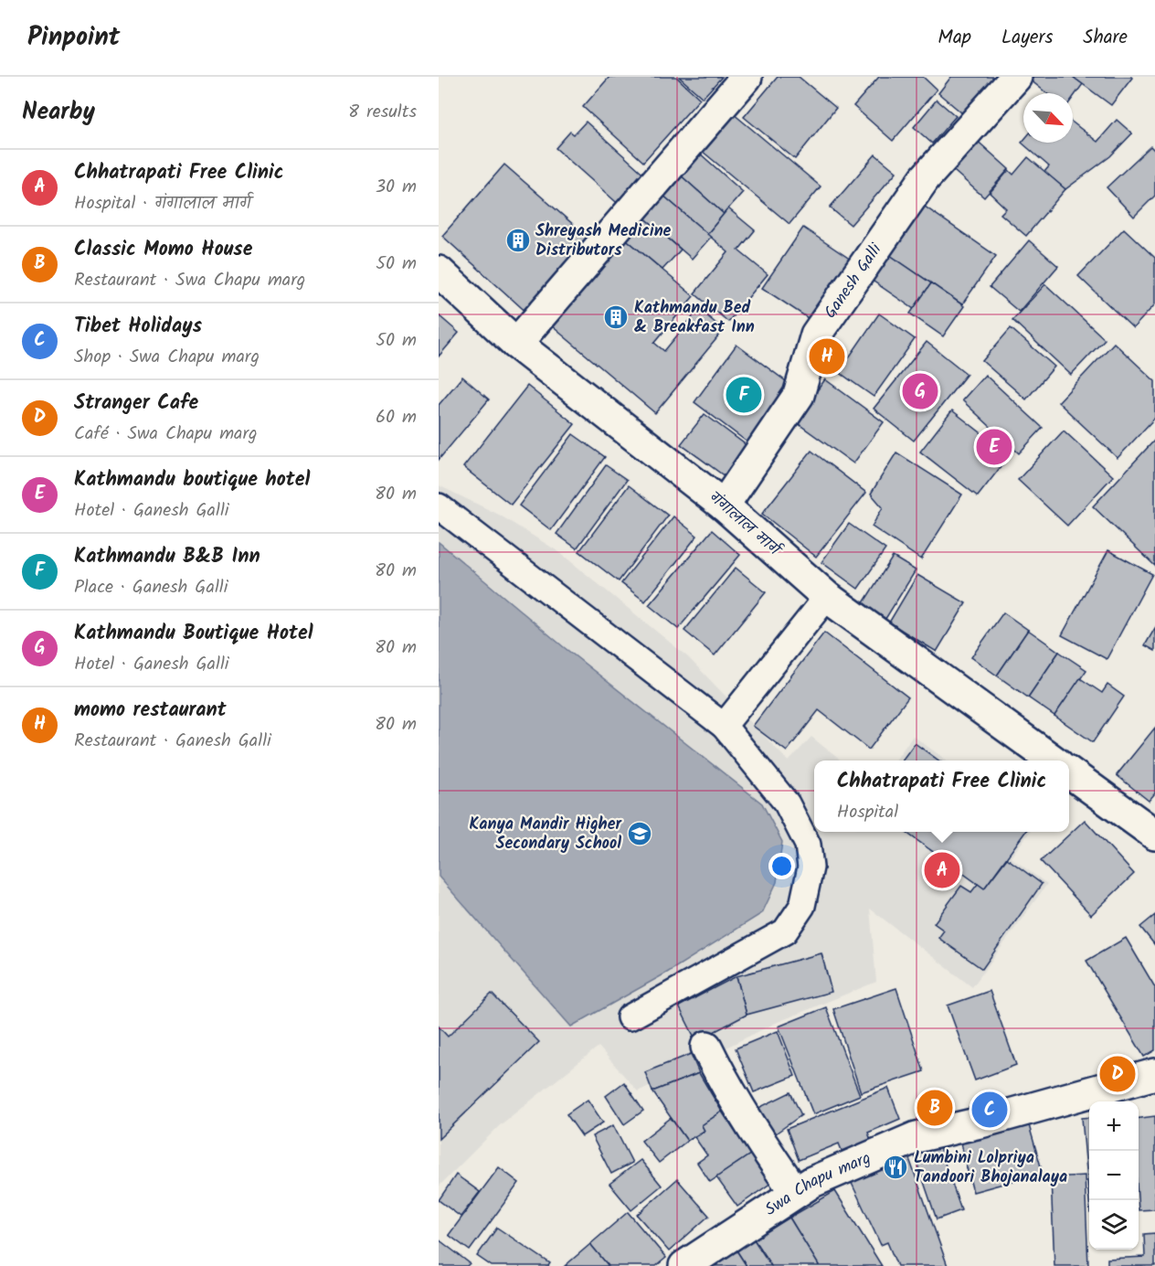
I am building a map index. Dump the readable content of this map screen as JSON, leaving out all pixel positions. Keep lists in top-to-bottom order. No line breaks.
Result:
{"streets":{"street":["Ganesh Galli","गंगालाल मार्ग","Swa Chapu marg"]},"crossings":[["Ganesh Galli","गंगालाल मार्ग"]],"places":{"building":["Shreyash Medicine Distributors","Kathmandu Bed & Breakfast Inn"],"school or university":["Kanya Mandir Higher Secondary School"],"restaurant":["Lumbini Lolpriya Tandoori Bhojanalaya"]},"north":"bottom right","page":{"header":"Pinpoint","nav":["Map","Layers","Share"],"heading":["Nearby","8 results"],"list":[{"mark":"A","name":"Chhatrapati Free Clinic","note":"Hospital · गंगालाल मार्ग","value":"30 m"},{"mark":"B","name":"Classic Momo House","note":"Restaurant · Swa Chapu marg","value":"50 m"},{"mark":"C","name":"Tibet Holidays","note":"Shop · Swa Chapu marg","value":"50 m"},{"mark":"D","name":"Stranger Cafe","note":"Café · Swa Chapu marg","value":"60 m"},{"mark":"E","name":"Kathmandu boutique hotel","note":"Hotel · Ganesh Galli","value":"80 m"},{"mark":"F","name":"Kathmandu B&B Inn","note":"Place · Ganesh Galli","value":"80 m"},{"mark":"G","name":"Kathmandu Boutique Hotel","note":"Hotel · Ganesh Galli","value":"80 m"},{"mark":"H","name":"momo restaurant","note":"Restaurant · Ganesh Galli","value":"80 m"}],"pins":["H","G","F","E","A","D","B","C"],"popup":["Chhatrapati Free Clinic","Hospital"],"map_buttons":["+","−"]}}
